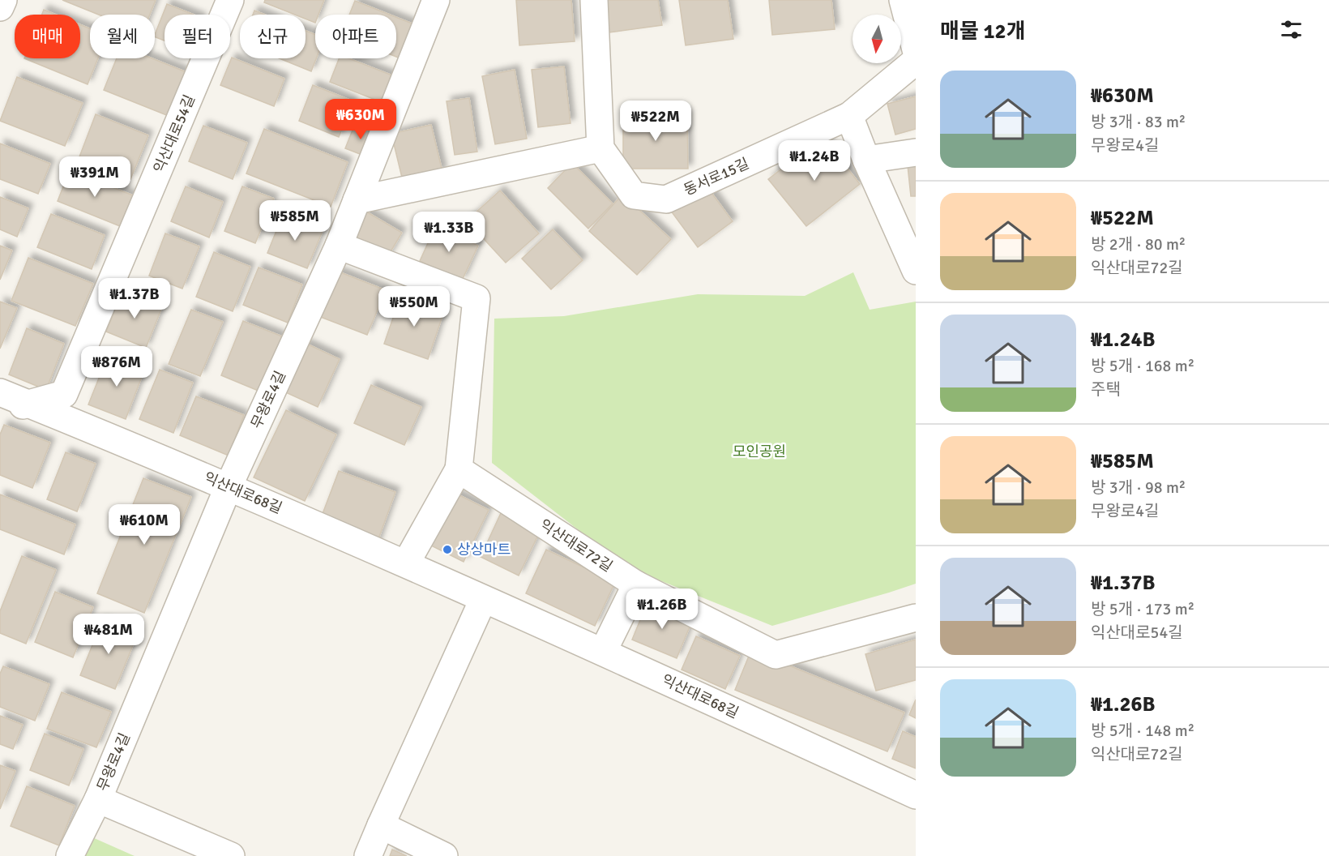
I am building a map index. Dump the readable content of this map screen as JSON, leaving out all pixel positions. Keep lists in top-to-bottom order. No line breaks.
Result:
{"streets":{"street":["익산대로54길","동서로15길","무왕로4길","익산대로68길","익산대로72길"]},"crossings":[["익산대로54길","익산대로68길"],["무왕로4길","익산대로68길"]],"parks":["모인공원"],"places":["상상마트"],"north":"bottom","page":{"heading":"매물 12개","chip":["매매","월세","필터","신규","아파트"],"list":[{"name":"₩630M","note":"방 3개 · 83 m² · 무왕로4길"},{"name":"₩522M","note":"방 2개 · 80 m² · 익산대로72길"},{"name":"₩1.24B","note":"방 5개 · 168 m² · 주택"},{"name":"₩585M","note":"방 3개 · 98 m² · 무왕로4길"},{"name":"₩1.37B","note":"방 5개 · 173 m² · 익산대로54길"},{"name":"₩1.26B","note":"방 5개 · 148 m² · 익산대로72길"}],"price":["₩630M","₩522M","₩1.24B","₩391M","₩585M","₩1.33B","₩1.37B","₩550M","₩876M","₩610M","₩1.26B","₩481M"]}}
